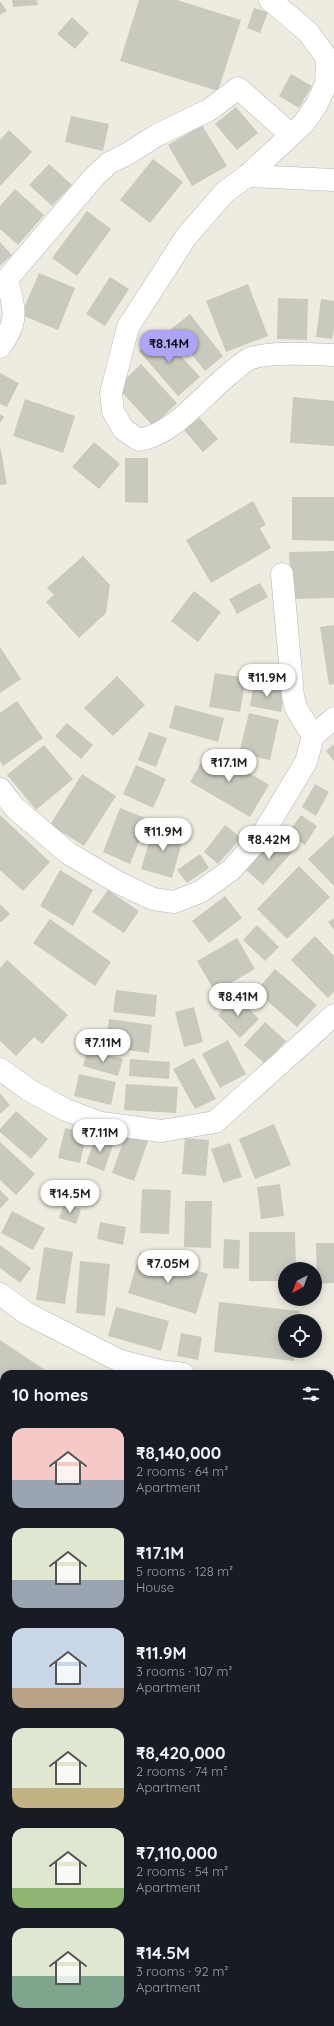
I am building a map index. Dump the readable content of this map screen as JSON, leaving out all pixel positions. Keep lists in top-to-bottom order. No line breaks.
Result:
{"north":"bottom left","page":{"price":["₹8.14M","₹11.9M","₹17.1M","₹11.9M","₹8.42M","₹8.41M","₹7.11M","₹7.11M","₹14.5M","₹7.05M"],"heading":"10 homes","list":[{"name":"₹8,140,000","note":"2 rooms · 64 m² · Apartment"},{"name":"₹17.1M","note":"5 rooms · 128 m² · House"},{"name":"₹11.9M","note":"3 rooms · 107 m² · Apartment"},{"name":"₹8,420,000","note":"2 rooms · 74 m² · Apartment"},{"name":"₹7,110,000","note":"2 rooms · 54 m² · Apartment"},{"name":"₹14.5M","note":"3 rooms · 92 m² · Apartment"}]}}
